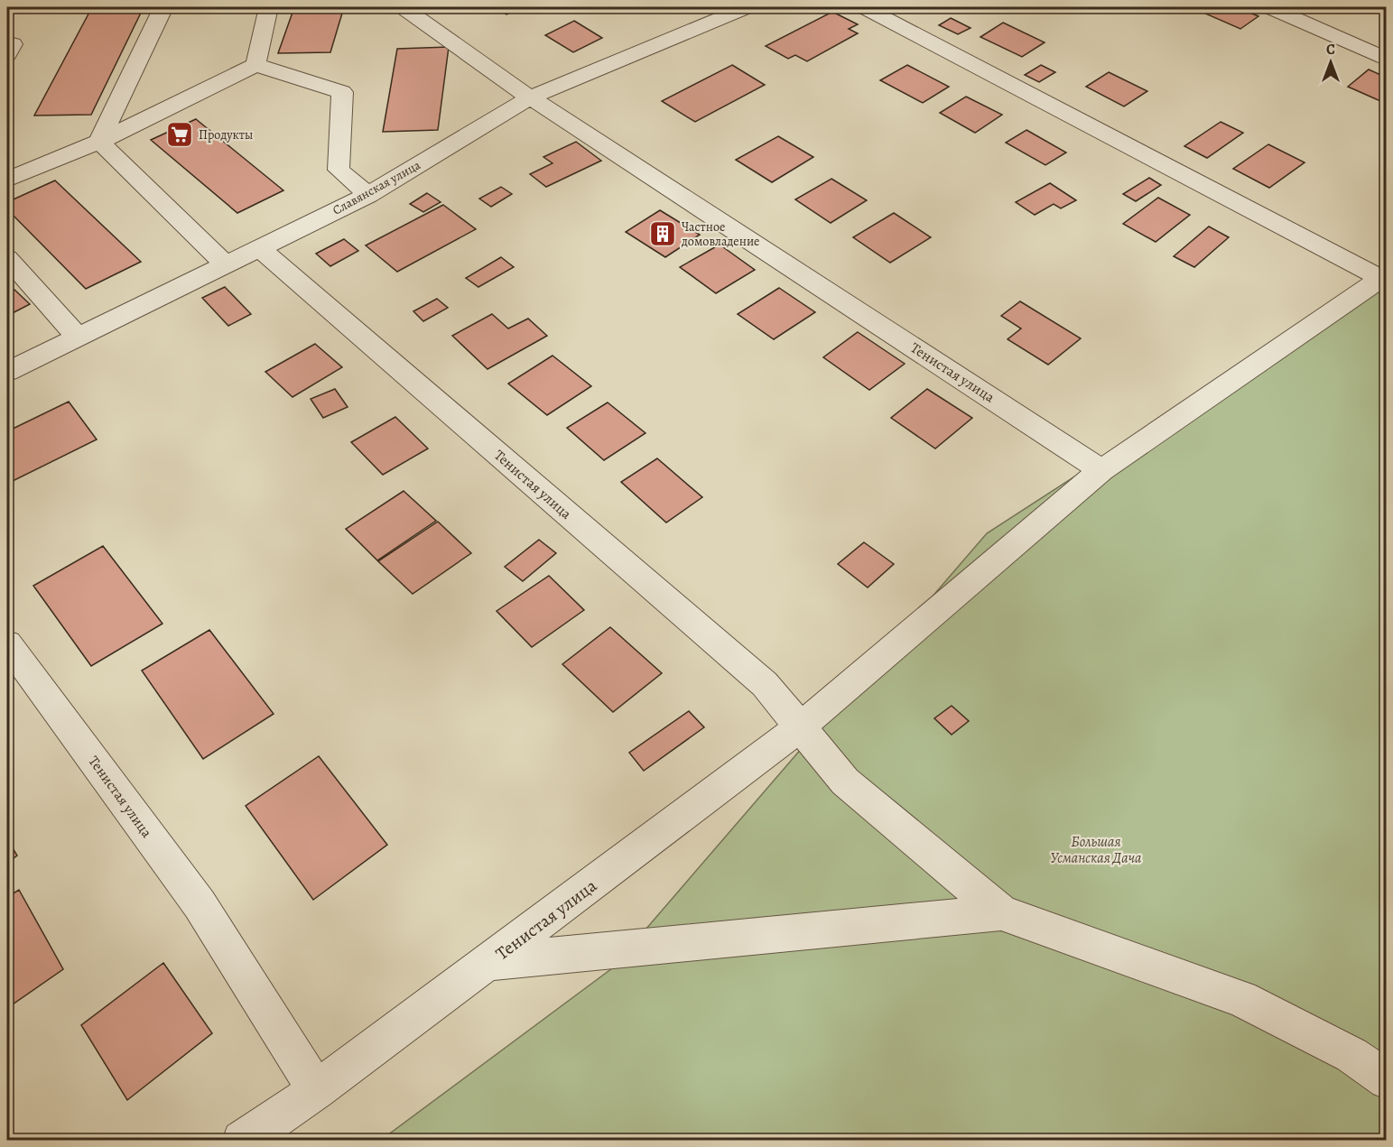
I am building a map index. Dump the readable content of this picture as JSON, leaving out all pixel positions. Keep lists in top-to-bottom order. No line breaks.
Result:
{"streets":{"street":["Славянская улица","Тенистая улица"]},"crossings":[["Славянская улица","Тенистая улица"]],"parks":["Большая Усманская Дача"],"places":{"supermarket":["Продукты"],"building":["Частное домовладение"]},"north":"top"}
